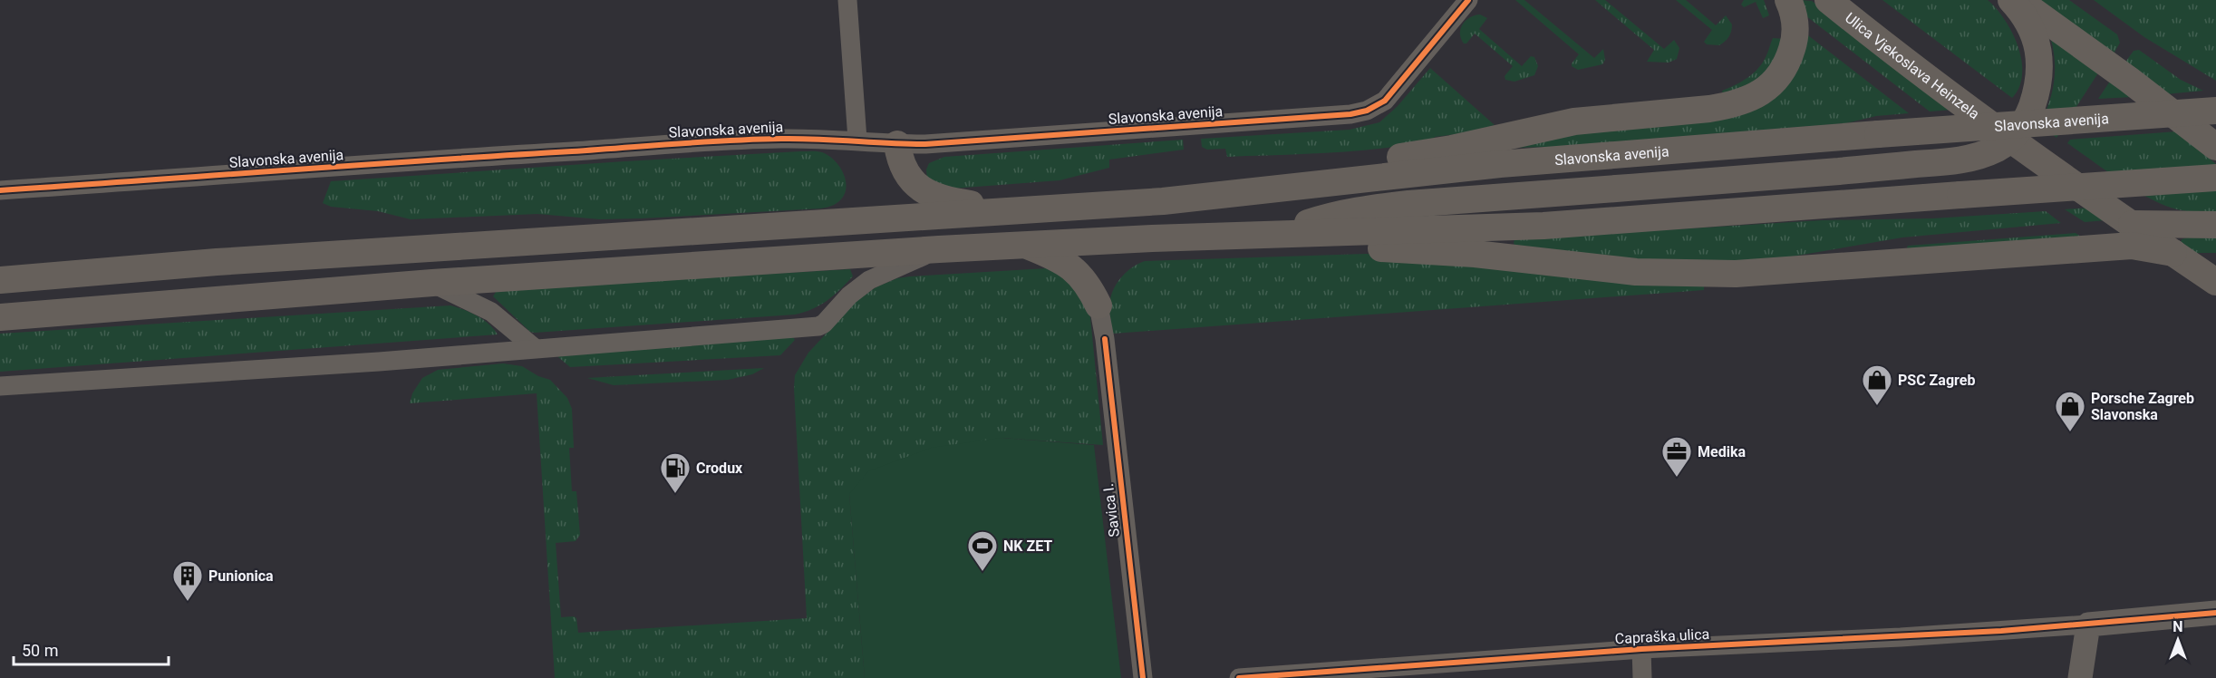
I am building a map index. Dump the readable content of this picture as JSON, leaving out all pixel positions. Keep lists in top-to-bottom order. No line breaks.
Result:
{"streets":{"main road":["Ulica Vjekoslava Heinzela","Slavonska avenija"],"street":["Savica I.","Capraška ulica"]},"places":{"shop":["PSC Zagreb","Porsche Zagreb Slavonska"],"office":["Medika"],"fuel station":["Crodux"],"sports":["NK ZET"],"building":["Punionica"]},"scale_bar":"50 m","north":"top"}
